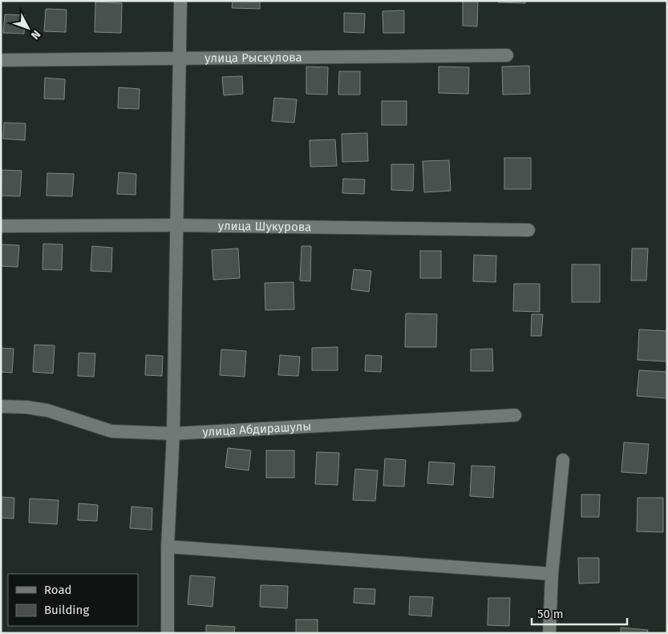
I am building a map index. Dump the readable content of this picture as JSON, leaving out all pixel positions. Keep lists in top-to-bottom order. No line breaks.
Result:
{"streets":{"street":["улица Рыскулова","улица Шукурова","улица Абдирашулы"]},"legend":["Road","Building"],"scale_bar":"50 m","north":"bottom right"}
